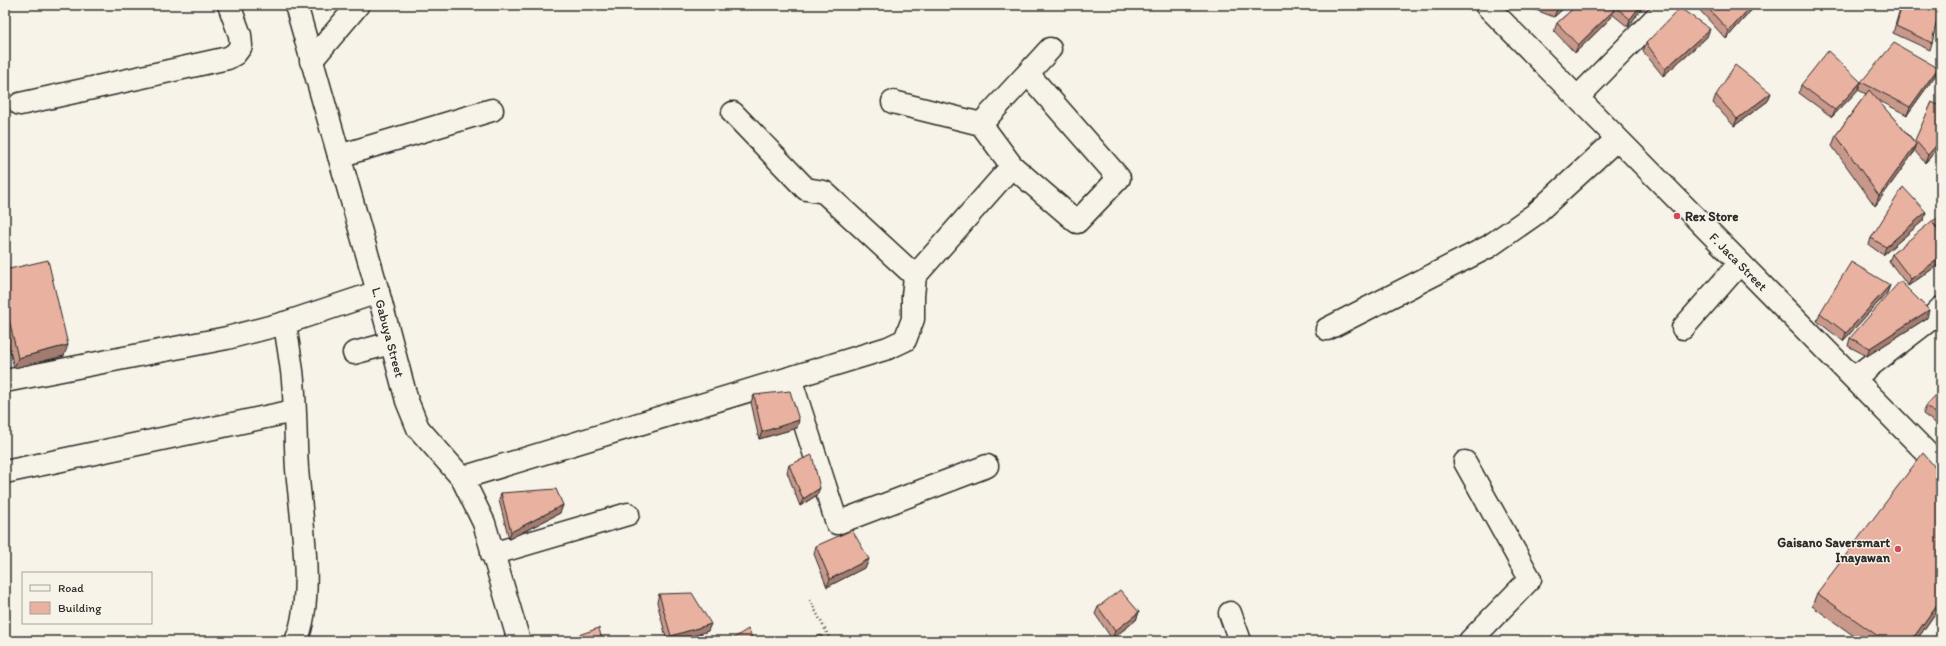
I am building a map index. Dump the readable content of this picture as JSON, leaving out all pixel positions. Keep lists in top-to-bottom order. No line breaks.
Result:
{"streets":{"street":["F. Jaca Street","L. Gabuya Street"]},"places":["Rex Store","Gaisano Saversmart Inayawan"],"legend":["Road","Building"]}
